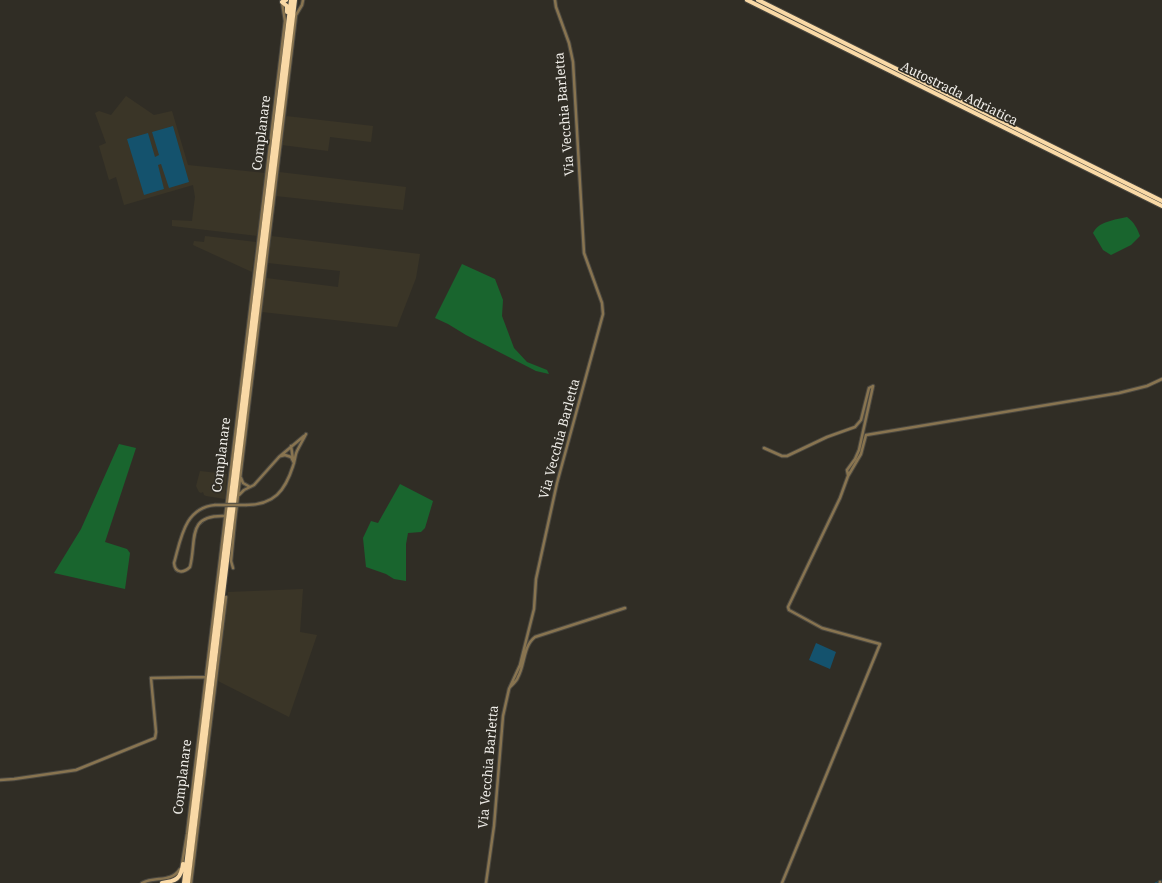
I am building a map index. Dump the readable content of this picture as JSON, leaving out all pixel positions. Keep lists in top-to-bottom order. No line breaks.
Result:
{"streets":{"highway":["Autostrada Adriatica"],"street":["Via Vecchia Barletta","Complanare"]}}
